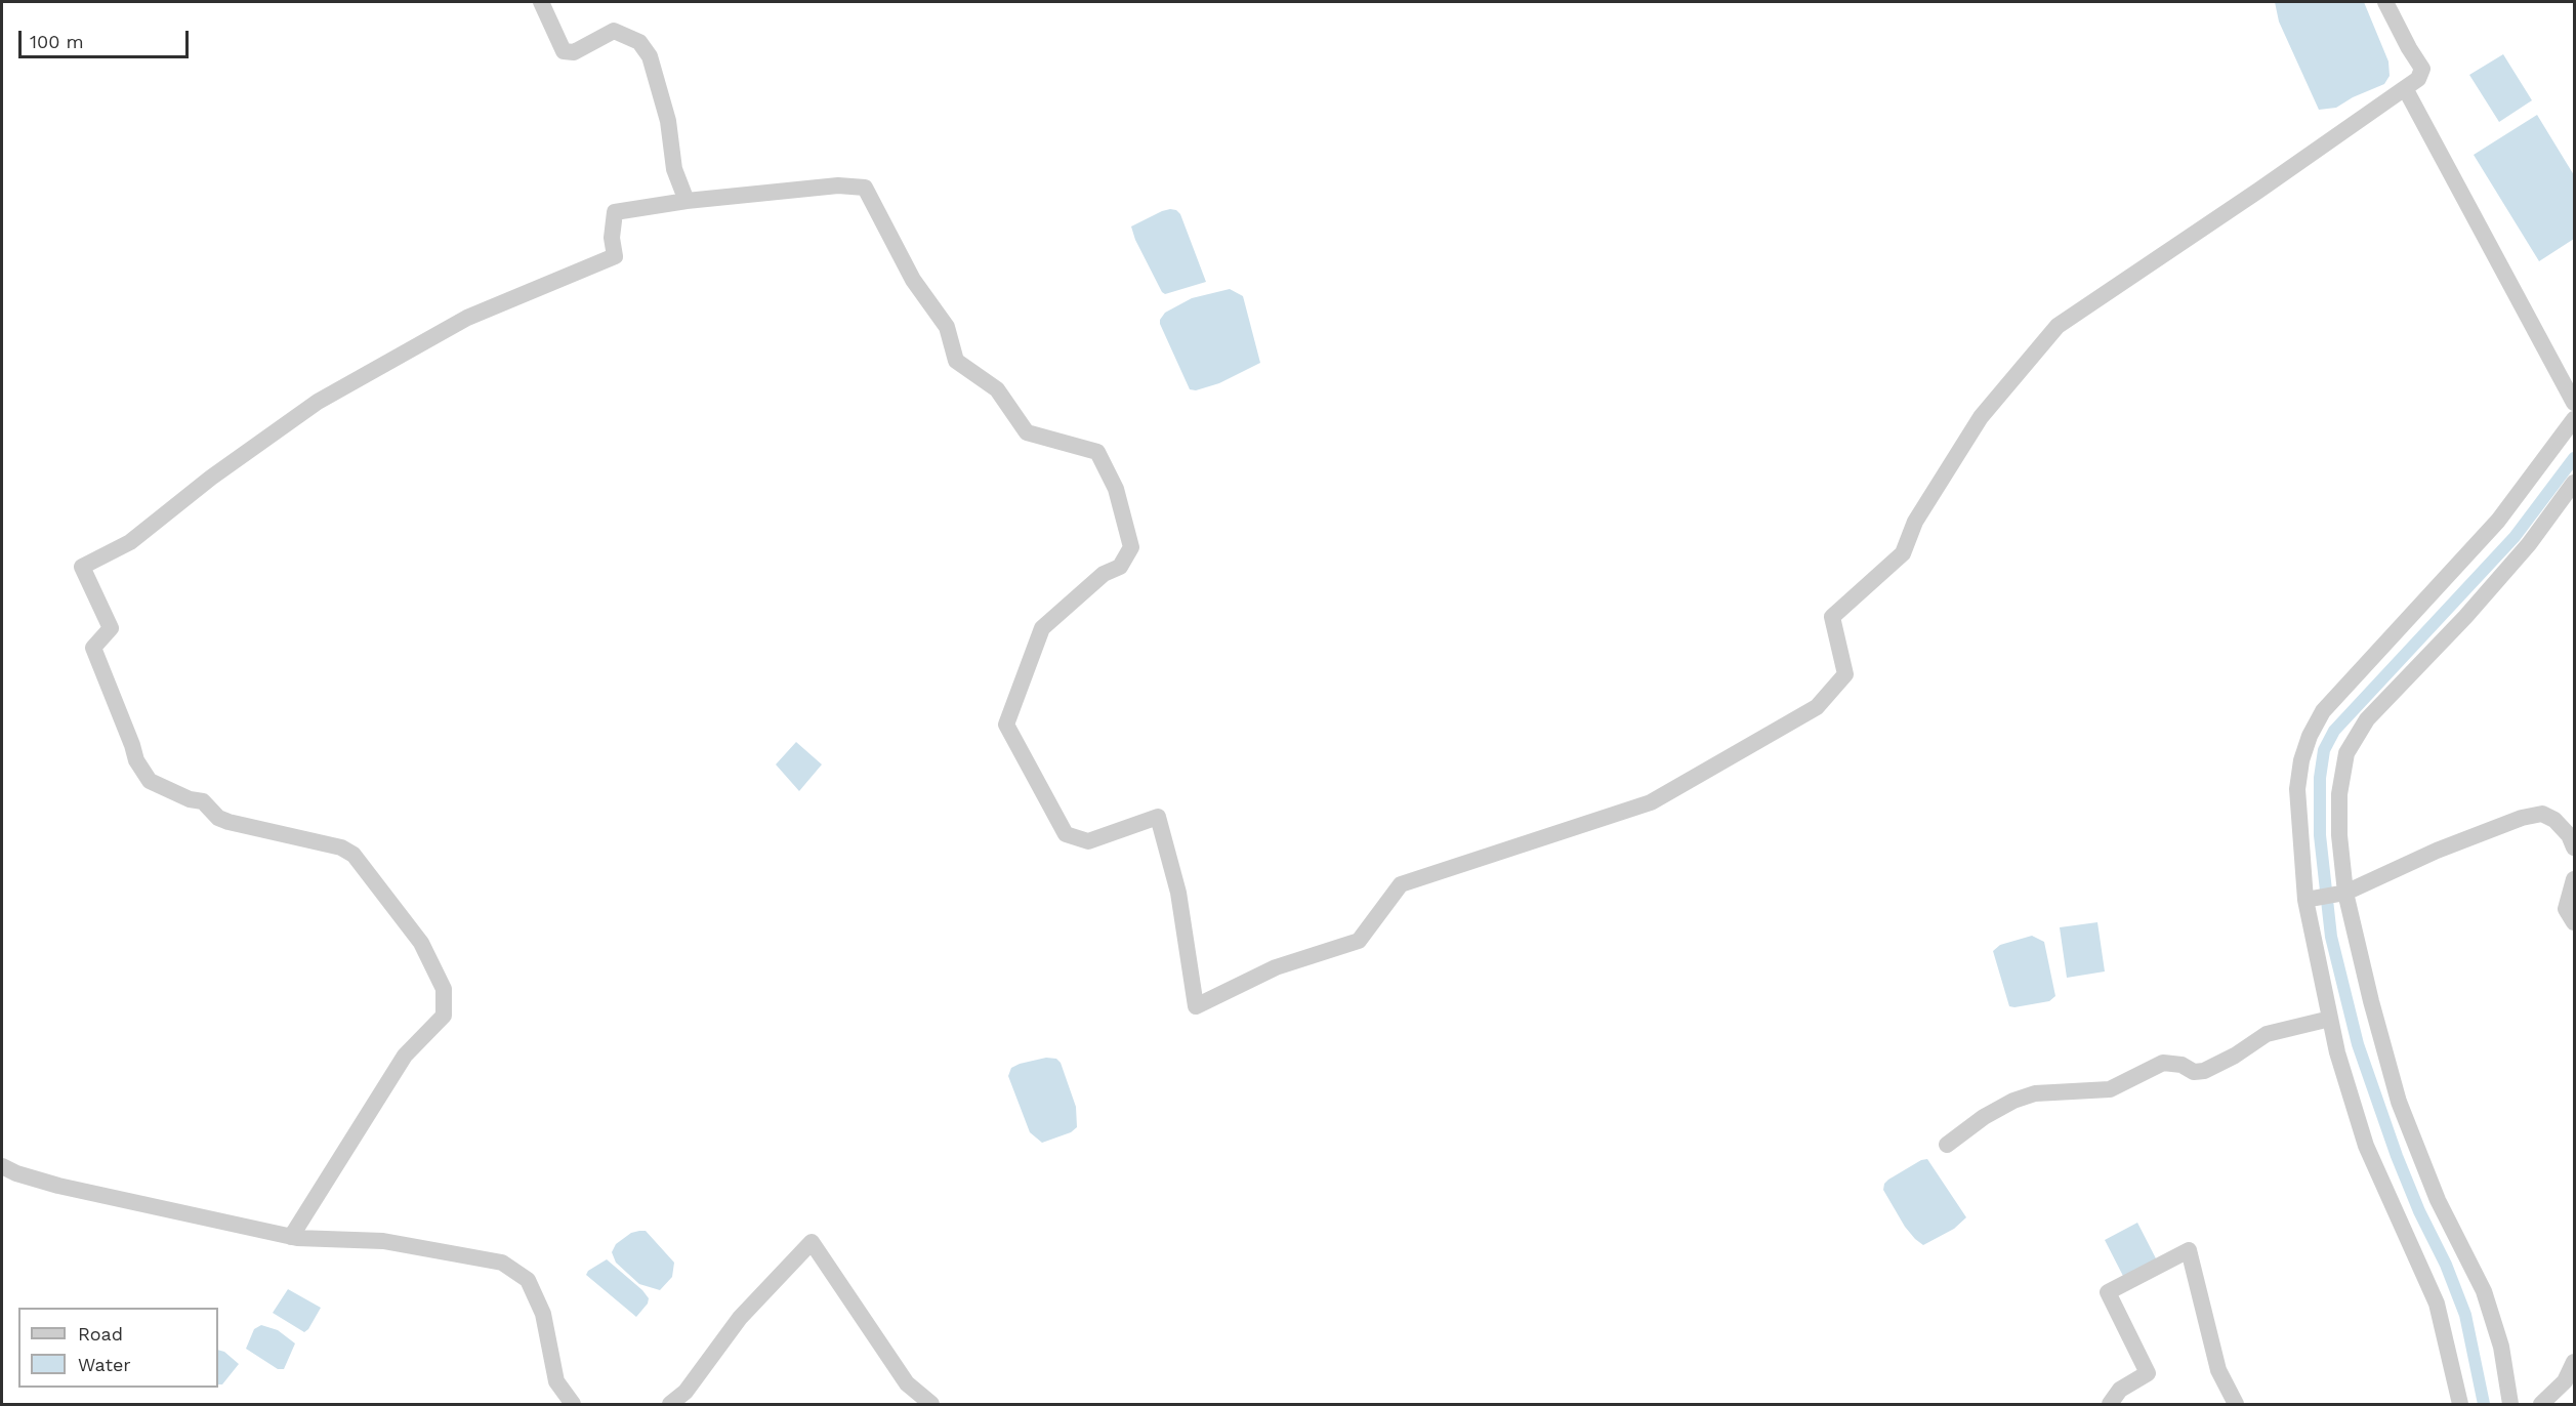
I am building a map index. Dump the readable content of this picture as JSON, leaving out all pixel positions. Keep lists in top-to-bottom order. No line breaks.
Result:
{"legend":["Road","Water"],"scale_bar":"100 m"}
